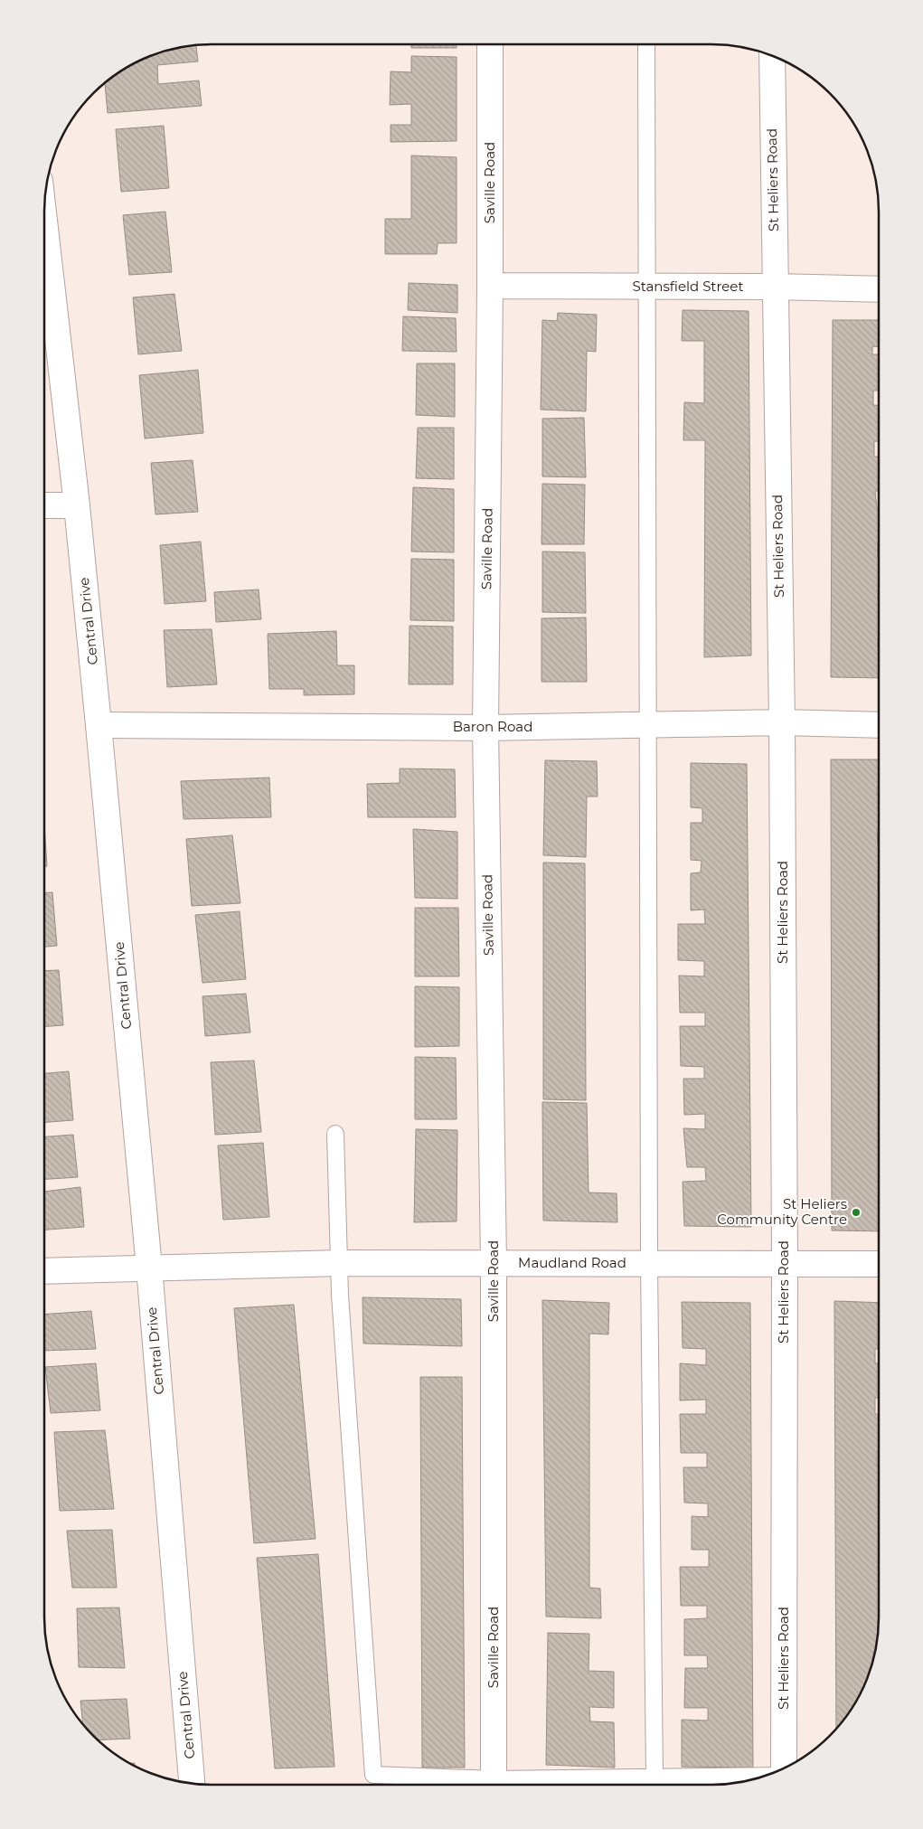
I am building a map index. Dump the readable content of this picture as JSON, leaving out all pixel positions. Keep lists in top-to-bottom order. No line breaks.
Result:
{"streets":{"street":["St Heliers Road","Saville Road","Stansfield Street","Central Drive","Baron Road","Maudland Road"]},"crossings":[["St Heliers Road","Stansfield Street"],["St Heliers Road","Baron Road"],["St Heliers Road","Maudland Road"],["Saville Road","Stansfield Street"],["Saville Road","Baron Road"],["Saville Road","Maudland Road"],["Central Drive","Baron Road"],["Central Drive","Maudland Road"]],"places":["St Heliers Community Centre"]}
